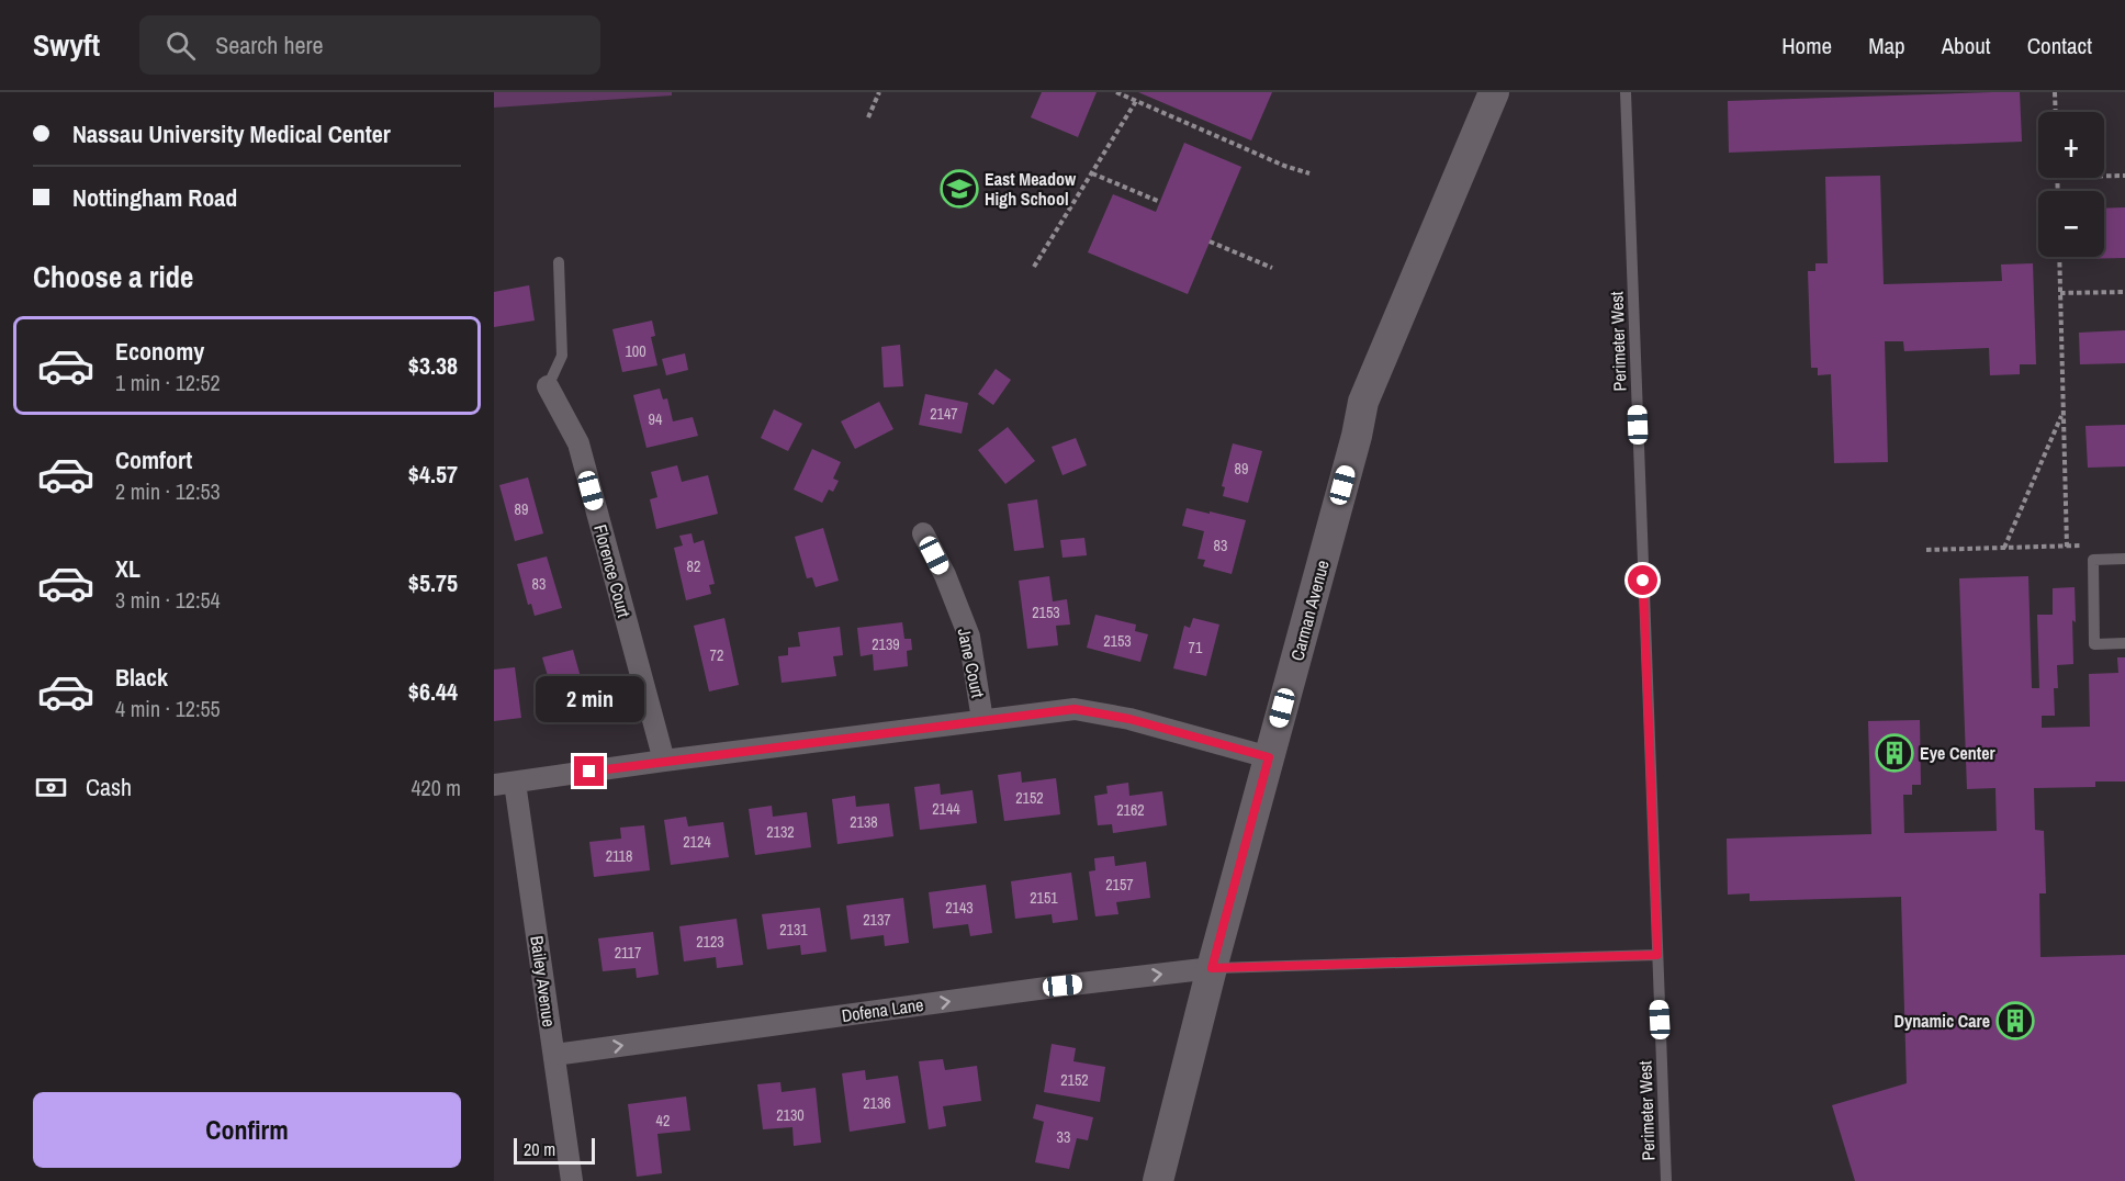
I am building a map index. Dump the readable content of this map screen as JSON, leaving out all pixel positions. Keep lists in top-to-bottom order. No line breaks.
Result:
{"streets":{"main road":["Carman Avenue"],"street":["Florence Court","Jane Court","Bailey Avenue","Dofena Lane"],"lane":["Perimeter West"]},"crossings":[["Carman Avenue","Dofena Lane"],["Bailey Avenue","Dofena Lane"]],"one_way":["Dofena Lane"],"places":{"school or university":["East Meadow High School"],"building":["Eye Center","Dynamic Care"]},"house_numbers":["100","2147","94","89","89","83","82","83","2153","2153","2139","71","72","2152","2144","2162","2138","2132","2124","2118","2157","2151","2143","2137","2131","2123","2117","2152","2136","2130","42","33"],"scale_bar":"20 m","page":{"header":"Swyft","search":"Search here","nav":["Home","Map","About","Contact"],"banner":["Nassau University Medical Center","Nottingham Road"],"map_buttons":["+","−"],"heading":"Choose a ride","list":[{"name":"Economy","note":"1 min · 12:52","value":"$3.38"},{"name":"Comfort","note":"2 min · 12:53","value":"$4.57"},{"name":"XL","note":"3 min · 12:54","value":"$5.75"},{"name":"Black","note":"4 min · 12:55","value":"$6.44"}],"bubble":"2 min","pay":["Cash","420 m"],"buttons":"Confirm","scale":"20 m"}}
